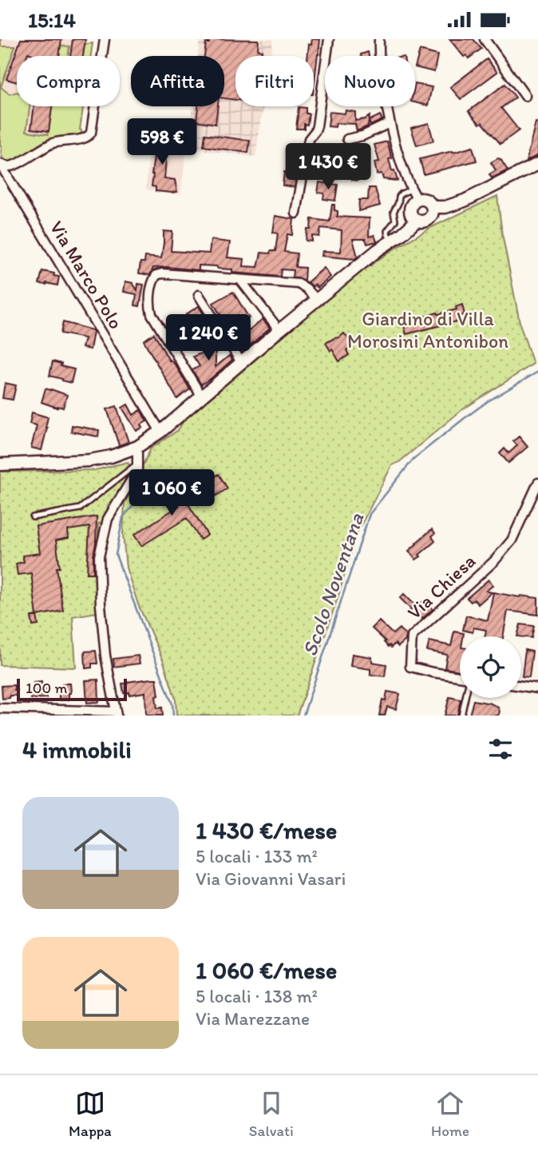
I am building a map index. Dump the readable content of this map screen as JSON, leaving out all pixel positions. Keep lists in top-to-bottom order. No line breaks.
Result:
{"streets":{"street":["Via Marco Polo","Via Chiesa"]},"water":["Scolo Noventana"],"parks":["Giardino di Villa Morosini Antonibon"],"scale_bar":"100 m","page":{"status":"15:14","chip":["Compra","Affitta","Filtri","Nuovo"],"price":["598 €","1 430 €","1 240 €","1 060 €"],"scale":"100 m","heading":"4 immobili","list":[{"name":"1 430 €/mese","note":"5 locali · 133 m² · Via Giovanni Vasari"},{"name":"1 060 €/mese","note":"5 locali · 138 m² · Via Marezzane"}],"tabs":["Mappa","Salvati","Home"]}}
